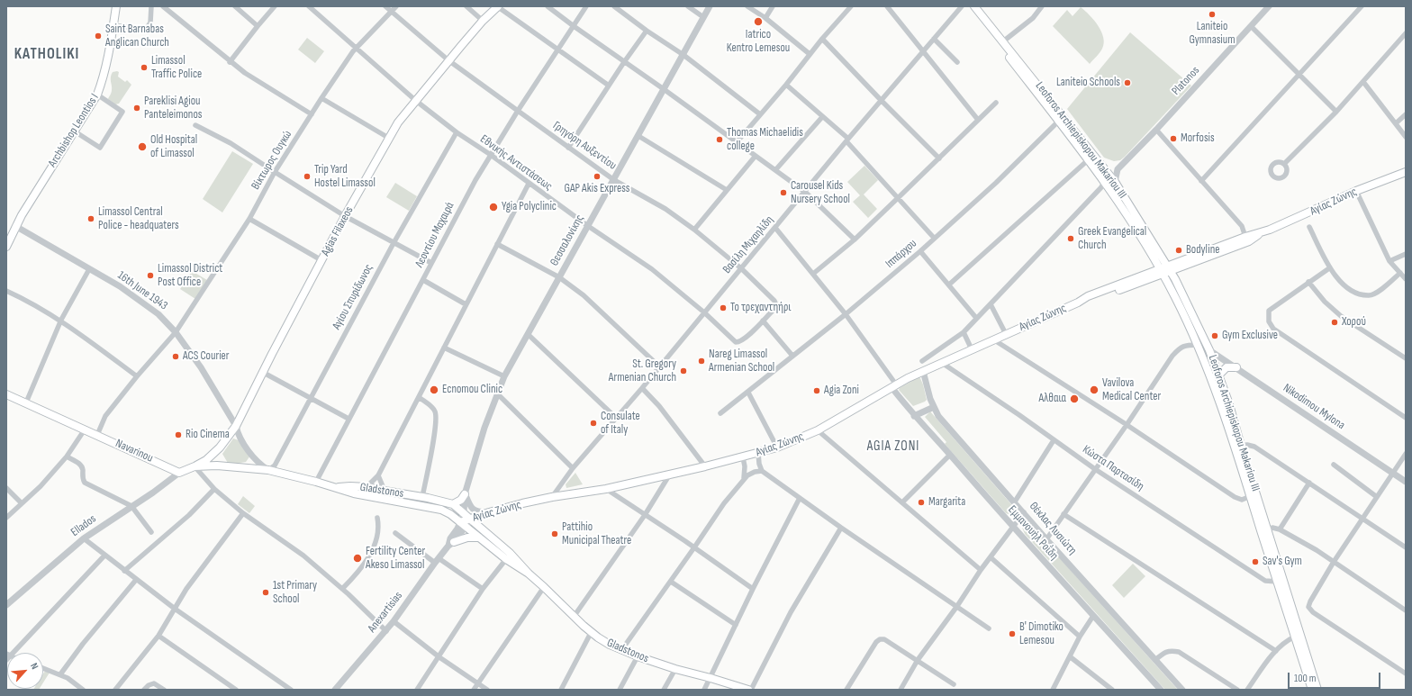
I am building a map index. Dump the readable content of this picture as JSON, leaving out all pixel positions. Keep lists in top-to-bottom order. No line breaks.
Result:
{"streets":{"main road":["Archbishop Leontios I","Leoforos Archiepiskopou Makariou III","Αγίας Ζώνης","Agias Filaxeos","Navarinou","Gladstonos"],"street":["Platonos","Γρηγόρη Αυξεντίου","Βίκτωρος Ουγκώ","Εθνικής Αντιστάσεως","Λεοντίου Μαχαιρά","Θεσσαλονίκης","Βασίλη Μιχαηλίδη","Ιππάρχου","16th June 1943","Αγίου Σπυρίδωνος","Nikodimou Mylona","Κώστα Παρτασίδη","Ellados","Θέκλας Λυσιώτη","Εμμανουήλ Ροΐδη","Anexartisias"]},"crossings":[["Archbishop Leontios I","16th June 1943"],["Leoforos Archiepiskopou Makariou III","Αγίας Ζώνης"],["Leoforos Archiepiskopou Makariou III","Ιππάρχου"],["Leoforos Archiepiskopou Makariou III","Nikodimou Mylona"],["Leoforos Archiepiskopou Makariou III","Κώστα Παρτασίδη"],["Γρηγόρη Αυξεντίου","Βίκτωρος Ουγκώ"],["Γρηγόρη Αυξεντίου","Εθνικής Αντιστάσεως"],["Γρηγόρη Αυξεντίου","Agias Filaxeos"],["Γρηγόρη Αυξεντίου","Λεοντίου Μαχαιρά"],["Γρηγόρη Αυξεντίου","Θεσσαλονίκης"],["Γρηγόρη Αυξεντίου","Βασίλη Μιχαηλίδη"],["Βίκτωρος Ουγκώ","Εθνικής Αντιστάσεως"],["Βίκτωρος Ουγκώ","16th June 1943"],["Βίκτωρος Ουγκώ","Navarinou"],["Εθνικής Αντιστάσεως","Agias Filaxeos"],["Εθνικής Αντιστάσεως","Λεοντίου Μαχαιρά"],["Εθνικής Αντιστάσεως","Θεσσαλονίκης"],["Εθνικής Αντιστάσεως","Βασίλη Μιχαηλίδη"],["Εθνικής Αντιστάσεως","Αγίου Σπυρίδωνος"],["Αγίας Ζώνης","Βασίλη Μιχαηλίδη"],["Αγίας Ζώνης","Κώστα Παρτασίδη"],["Αγίας Ζώνης","Gladstonos"],["Αγίας Ζώνης","Θέκλας Λυσιώτη"],["Αγίας Ζώνης","Εμμανουήλ Ροΐδη"],["Αγίας Ζώνης","Anexartisias"],["Agias Filaxeos","16th June 1943"],["Agias Filaxeos","Gladstonos"],["Λεοντίου Μαχαιρά","Gladstonos"],["Θεσσαλονίκης","Gladstonos"],["Θεσσαλονίκης","Anexartisias"],["16th June 1943","Gladstonos"],["Αγίου Σπυρίδωνος","Gladstonos"],["Navarinou","Ellados"],["Gladstonos","Anexartisias"]],"districts":["KATHOLIKI","AGIA ZONI"],"places":["Laniteio Gymnasium","Iatrico Kentro Lemesou","Saint Barnabas Anglican Church","Limassol Traffic Police","Laniteio Schools","Pareklisi Agiou Panteleimonos","Morfosis","Thomas Michaelidis college","Old Hospital of Limassol","Trip Yard Hostel Limassol","GAP Akis Express","Carousel Kids Nursery School","Ygia Polyclinic","Limassol Central Police - headquaters","Greek Evangelical Church","Bodyline","Limassol District Post Office","Το τρεχαντηήρι","Χορού","Gym Exclusive","ACS Courier","Nareg Limassol Armenian School","St. Gregory Armenian Church","Ecnomou Clinic","Vavilova Medical Center","Agia Zoni","Αλθαια","Consulate of Italy","Rio Cinema","Margarita","Pattihio Municipal Theatre","Fertility Center Akeso Limassol","Sav's Gym","1st Primary School","B' Dimotiko Lemesou"],"scale_bar":"100 m","north":"top right"}
